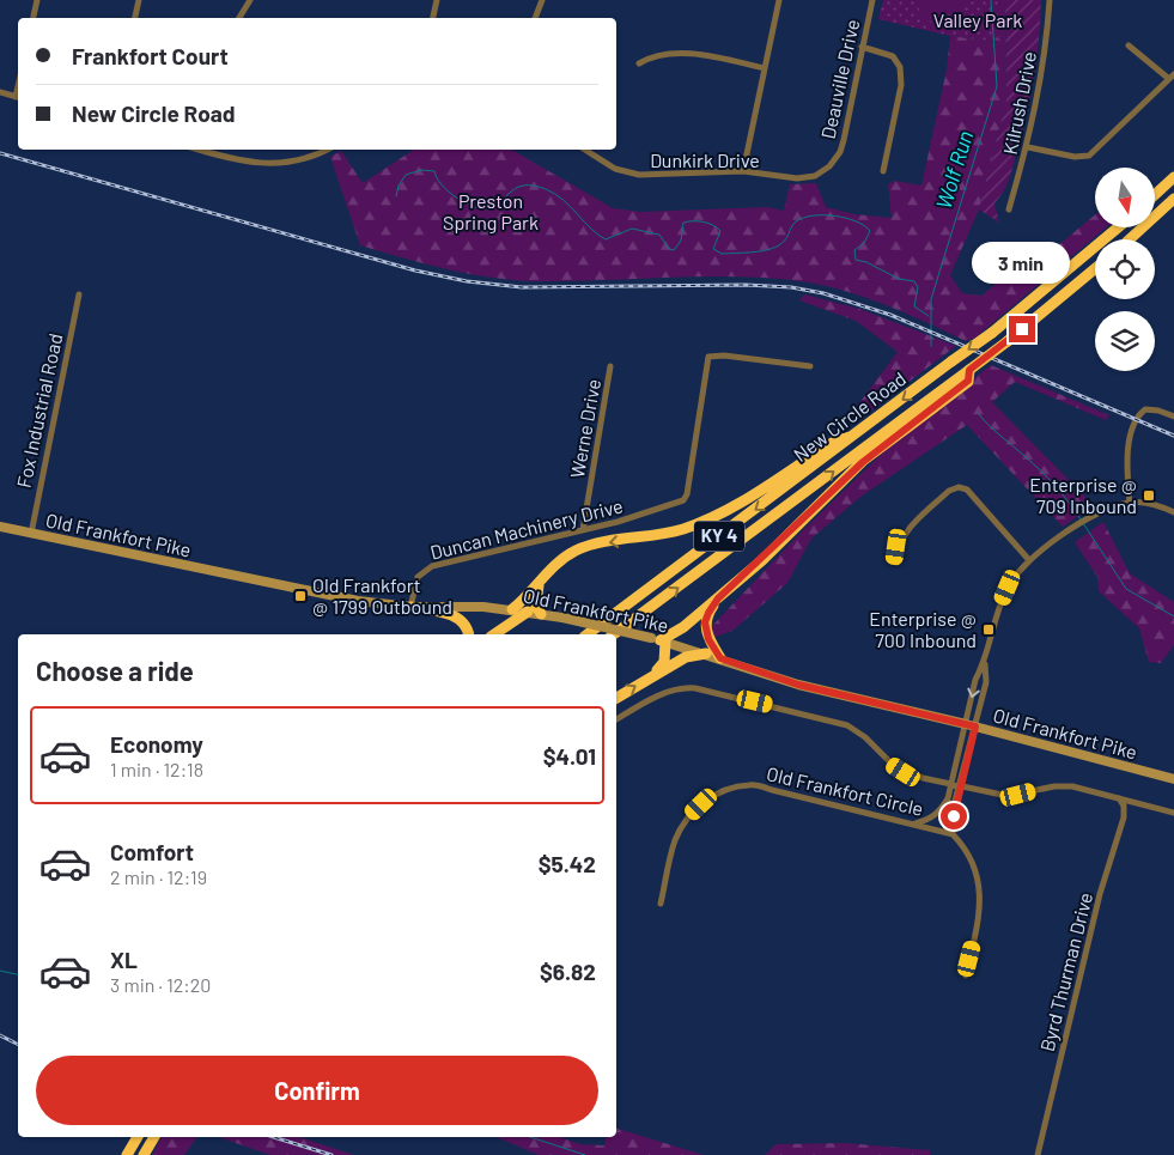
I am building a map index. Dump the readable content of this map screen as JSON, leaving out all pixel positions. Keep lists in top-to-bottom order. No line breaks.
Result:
{"streets":{"highway":["New Circle Road","KY 4"],"main road":["Old Frankfort Pike"],"street":["Deauville Drive","Kilrush Drive","Dunkirk Drive","Fox Industrial Road","Werne Drive","Duncan Machinery Drive","Old Frankfort Circle","Byrd Thurman Drive"]},"crossings":[["Deauville Drive","Dunkirk Drive"],["Fox Industrial Road","Old Frankfort Pike"],["Werne Drive","Duncan Machinery Drive"],["Duncan Machinery Drive","Old Frankfort Pike"]],"water":["Wolf Run"],"parks":["Valley Park","Preston Spring Park"],"places":{"transit":["Enterprise @ 709 Inbound","Old Frankfort @ 1799 Outbound","Enterprise @ 700 Inbound"]},"north":"bottom","page":{"banner":["Frankfort Court","New Circle Road"],"bubble":"3 min","heading":"Choose a ride","list":[{"name":"Economy","note":"1 min · 12:18","value":"$4.01"},{"name":"Comfort","note":"2 min · 12:19","value":"$5.42"},{"name":"XL","note":"3 min · 12:20","value":"$6.82"}],"buttons":"Confirm"}}
